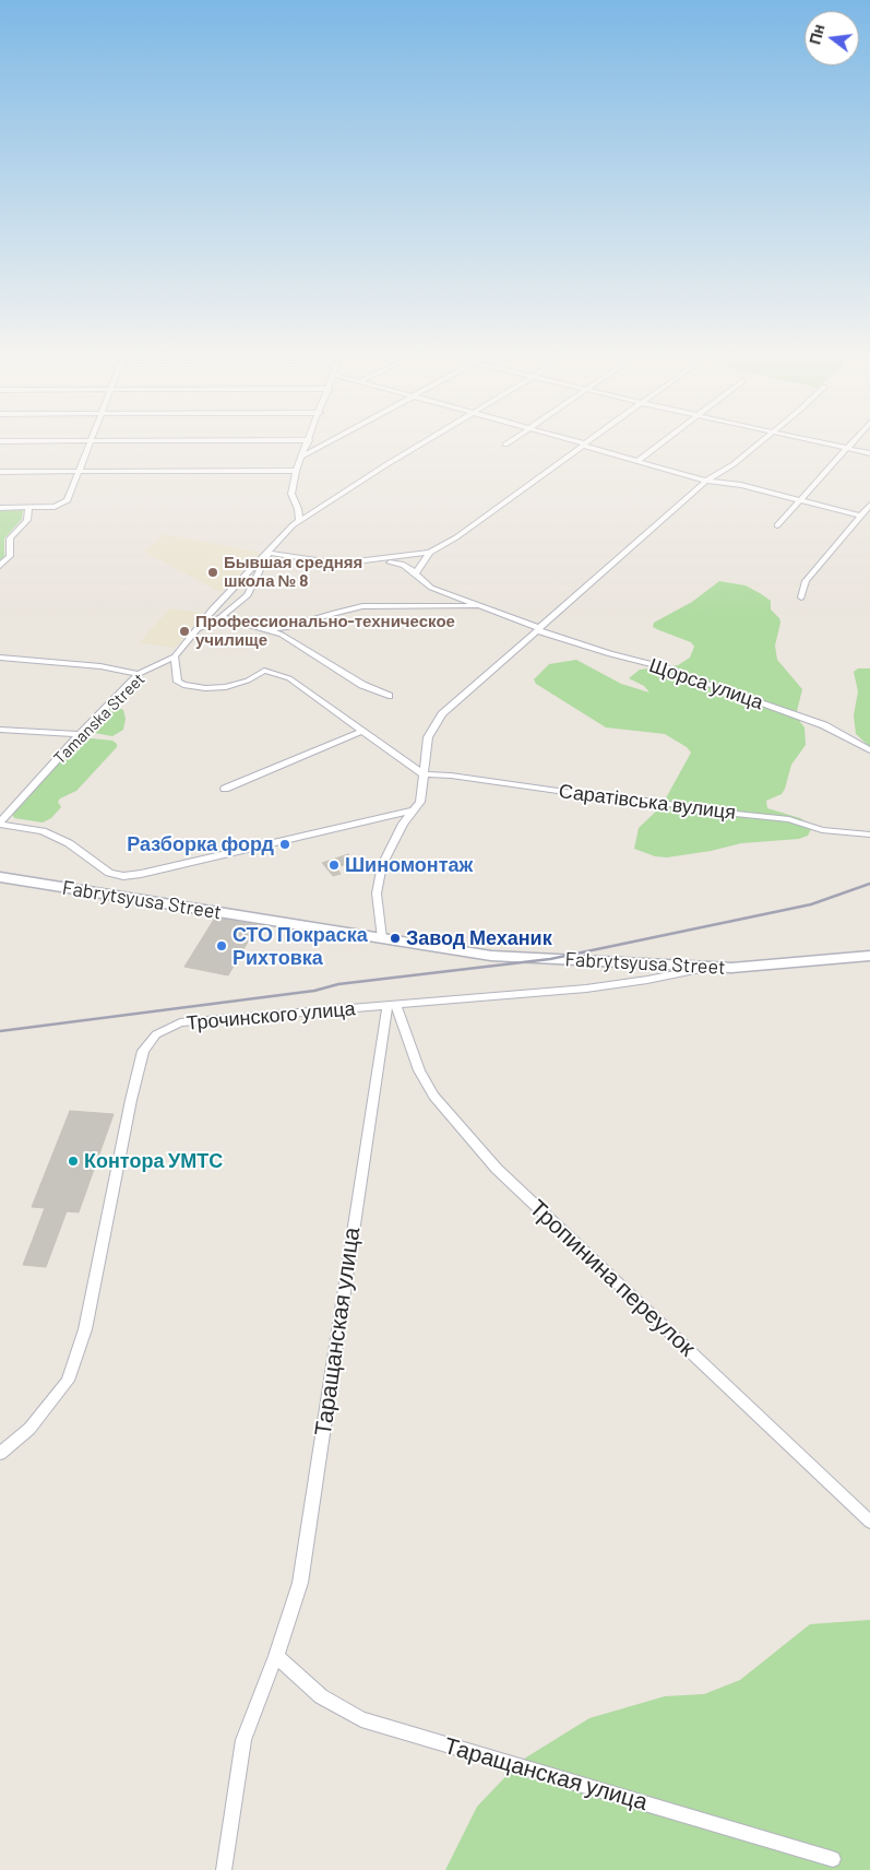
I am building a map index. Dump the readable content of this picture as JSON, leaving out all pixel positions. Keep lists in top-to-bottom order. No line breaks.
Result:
{"streets":{"main road":["Fabrytsyusa Street"],"street":["Щорса улица","Tamanska Street","Саратівська вулиця","Трочинского улица","Тропинина переулок","Таращанская улица"]},"crossings":[["Fabrytsyusa Street","Трочинского улица"],["Трочинского улица","Тропинина переулок"],["Трочинского улица","Таращанская улица"],["Тропинина переулок","Таращанская улица"]],"places":["Бывшая средняя школа № 8","Профессионально-техническое училище","Разборка форд","Шиномонтаж","Завод Механик","СТО Покраска Рихтовка","Контора УМТС"],"north":"left"}
